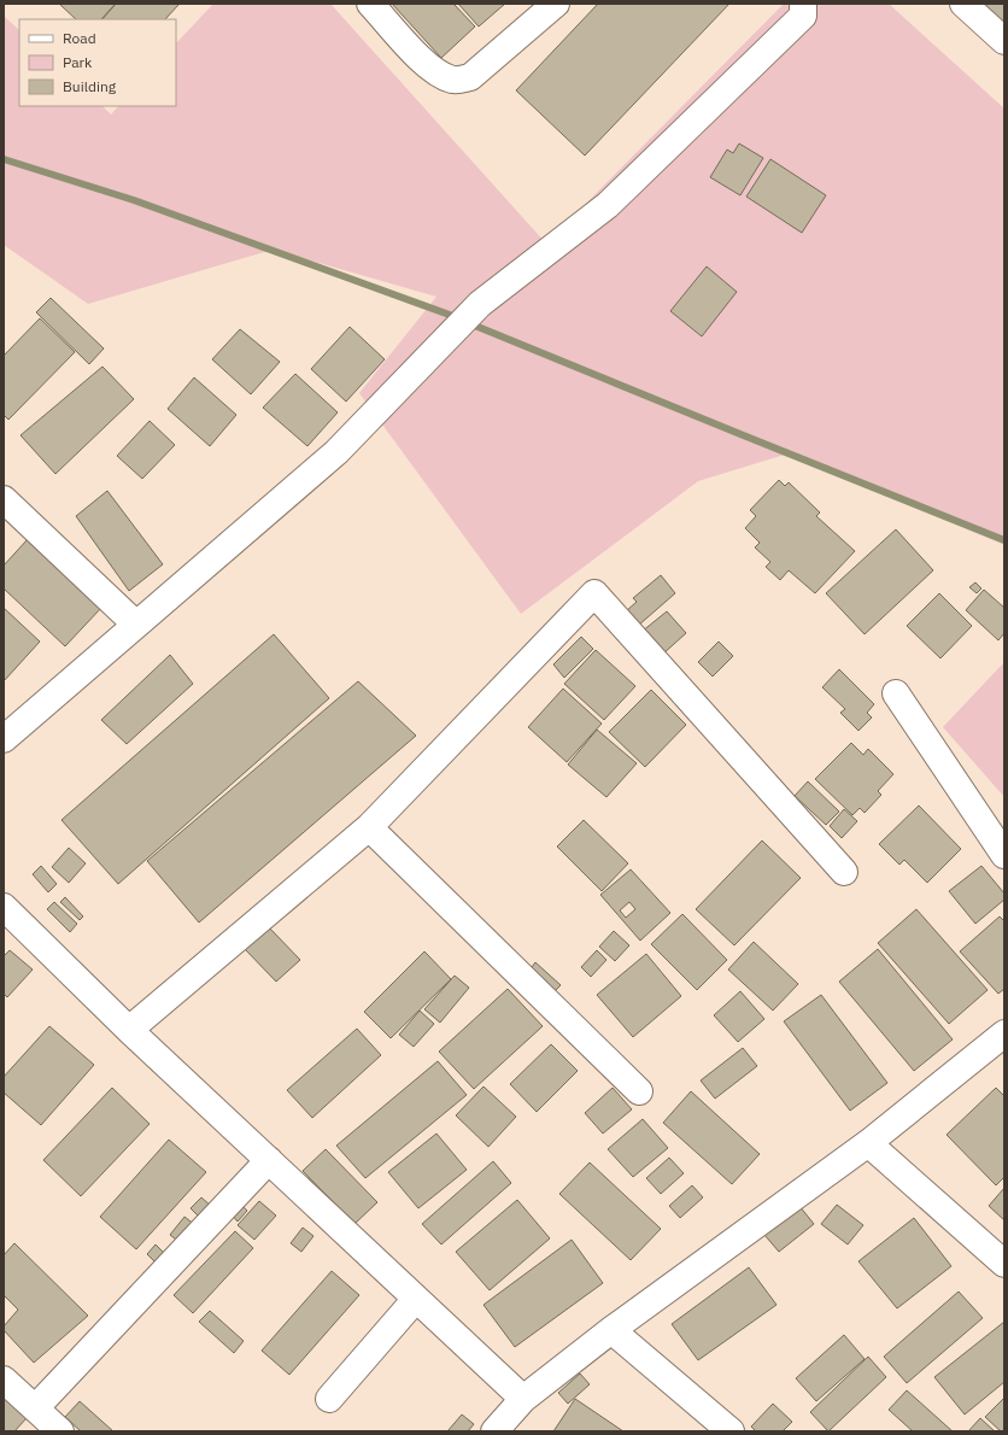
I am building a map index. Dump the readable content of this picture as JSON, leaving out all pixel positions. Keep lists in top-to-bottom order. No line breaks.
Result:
{"legend":["Road","Park","Building"]}
